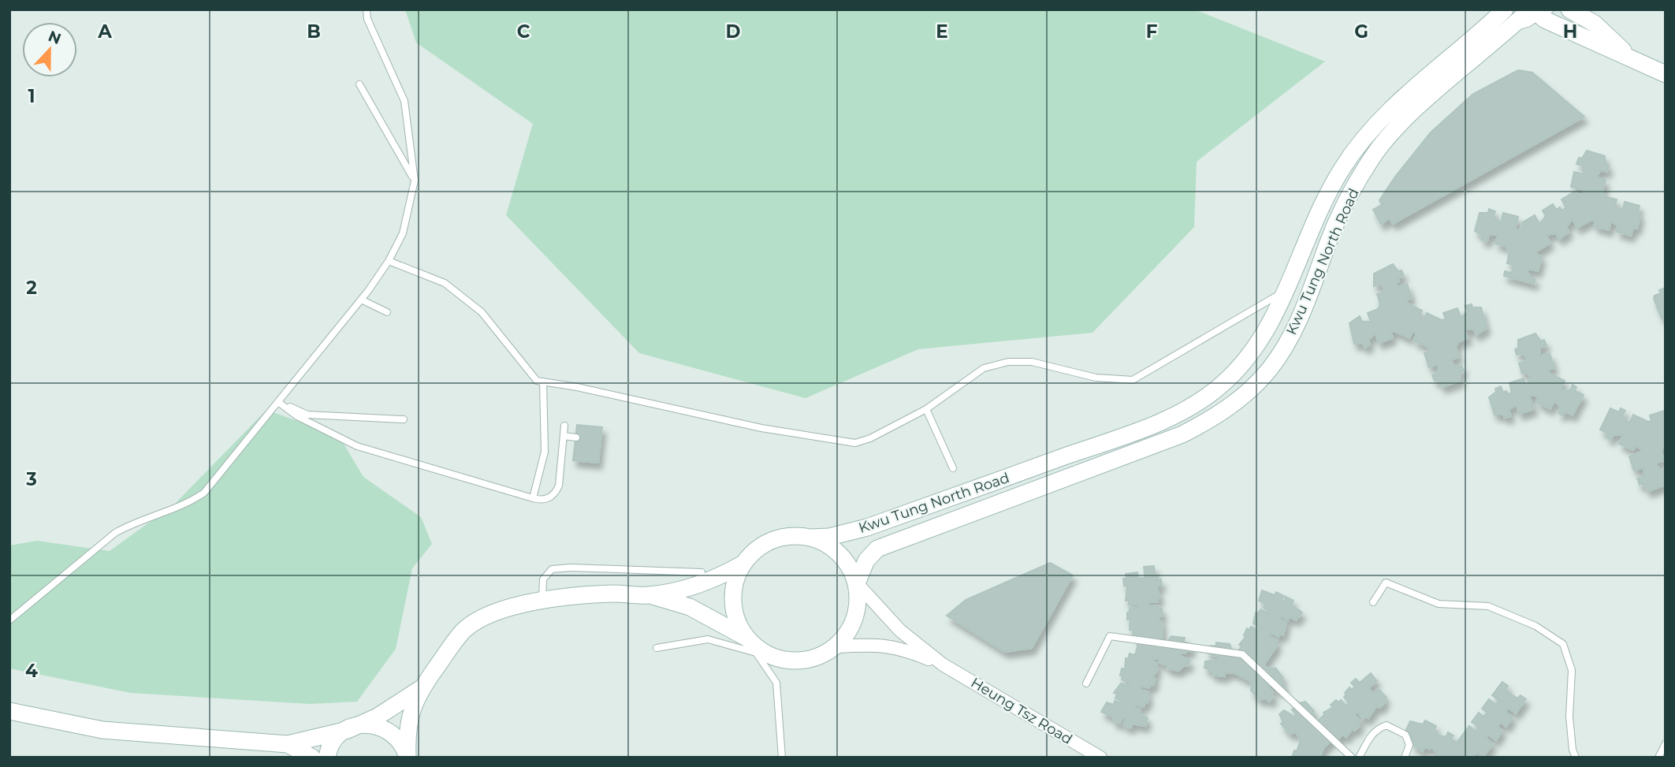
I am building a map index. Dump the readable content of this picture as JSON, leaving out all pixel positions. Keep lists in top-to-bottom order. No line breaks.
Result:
{"streets":{"main road":["Kwu Tung North Road"],"street":["Heung Tsz Road"]},"crossings":[["Kwu Tung North Road","Heung Tsz Road"]],"north":"top","grid":{"columns":["A","B","C","D","E","F","G","H"],"rows":["1","2","3","4"]}}
